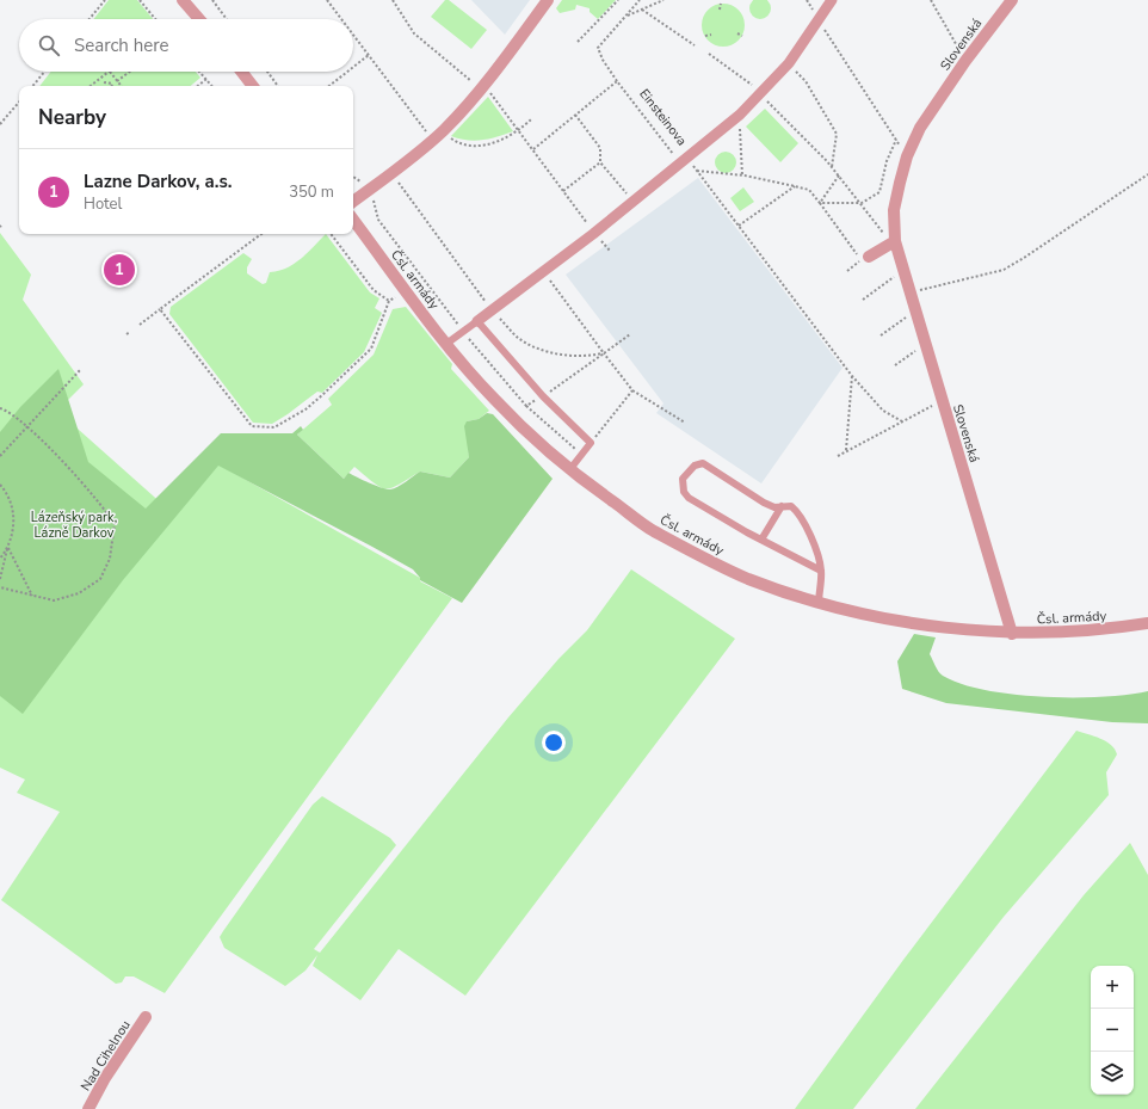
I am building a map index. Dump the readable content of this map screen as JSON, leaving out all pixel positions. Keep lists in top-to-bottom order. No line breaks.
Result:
{"streets":{"street":["Slovenská","Einsteinova","Čsl. armády","Nad Cihelnou"]},"crossings":[["Slovenská","Čsl. armády"],["Einsteinova","Čsl. armády"]],"parks":["Lázeňský park, Lázně Darkov"],"page":{"search":"Search here","heading":"Nearby","list":[{"mark":"1","name":"Lazne Darkov, a.s.","note":"Hotel","value":"350 m"}],"pins":"1","map_buttons":["+","−"]}}
